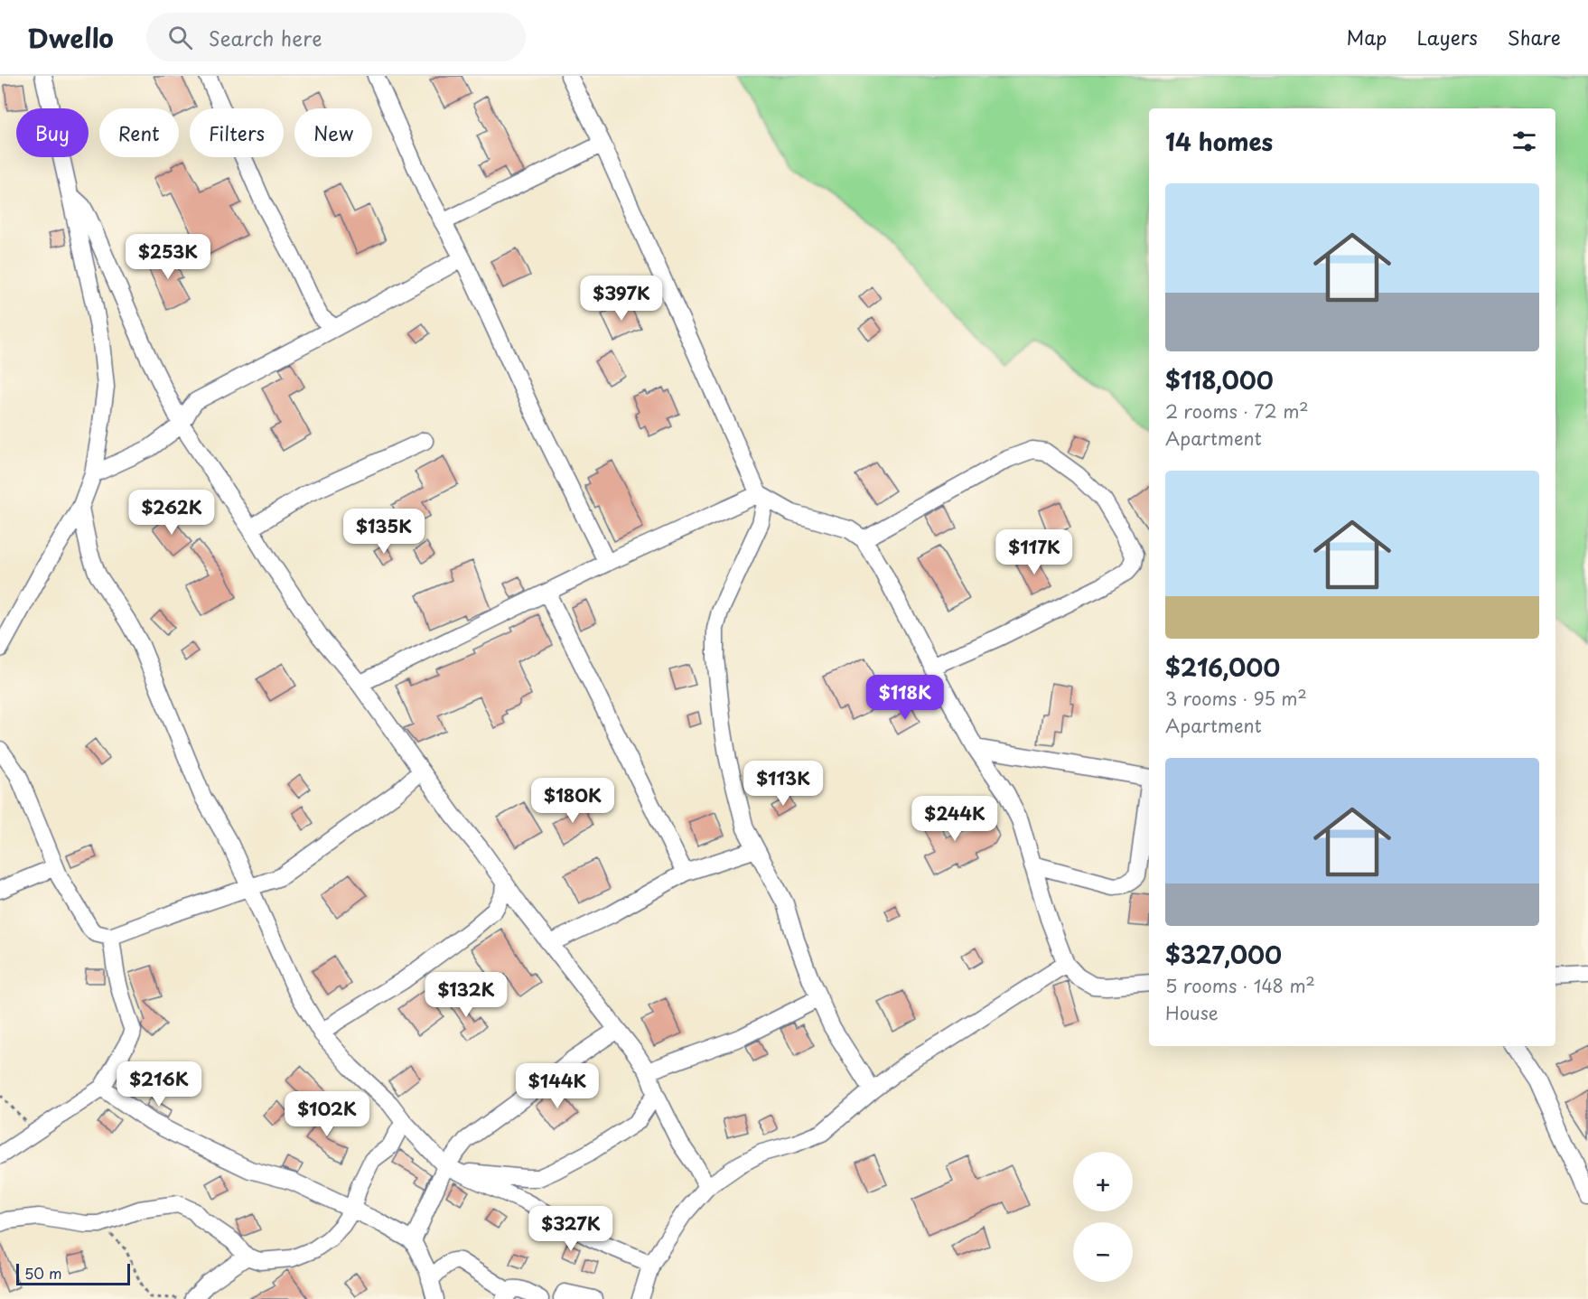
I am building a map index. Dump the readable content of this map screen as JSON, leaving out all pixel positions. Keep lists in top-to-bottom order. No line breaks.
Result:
{"scale_bar":"50 m","page":{"header":"Dwello","search":"Search here","nav":["Map","Layers","Share"],"chip":["Buy","Rent","Filters","New"],"heading":"14 homes","list":[{"name":"$118,000","note":"2 rooms · 72 m² · Apartment"},{"name":"$216,000","note":"3 rooms · 95 m² · Apartment"},{"name":"$327,000","note":"5 rooms · 148 m² · House"}],"price":["$253K","$397K","$262K","$135K","$117K","$118K","$113K","$180K","$244K","$132K","$216K","$144K","$102K","$327K"],"map_buttons":["+","−"],"scale":"50 m"}}
